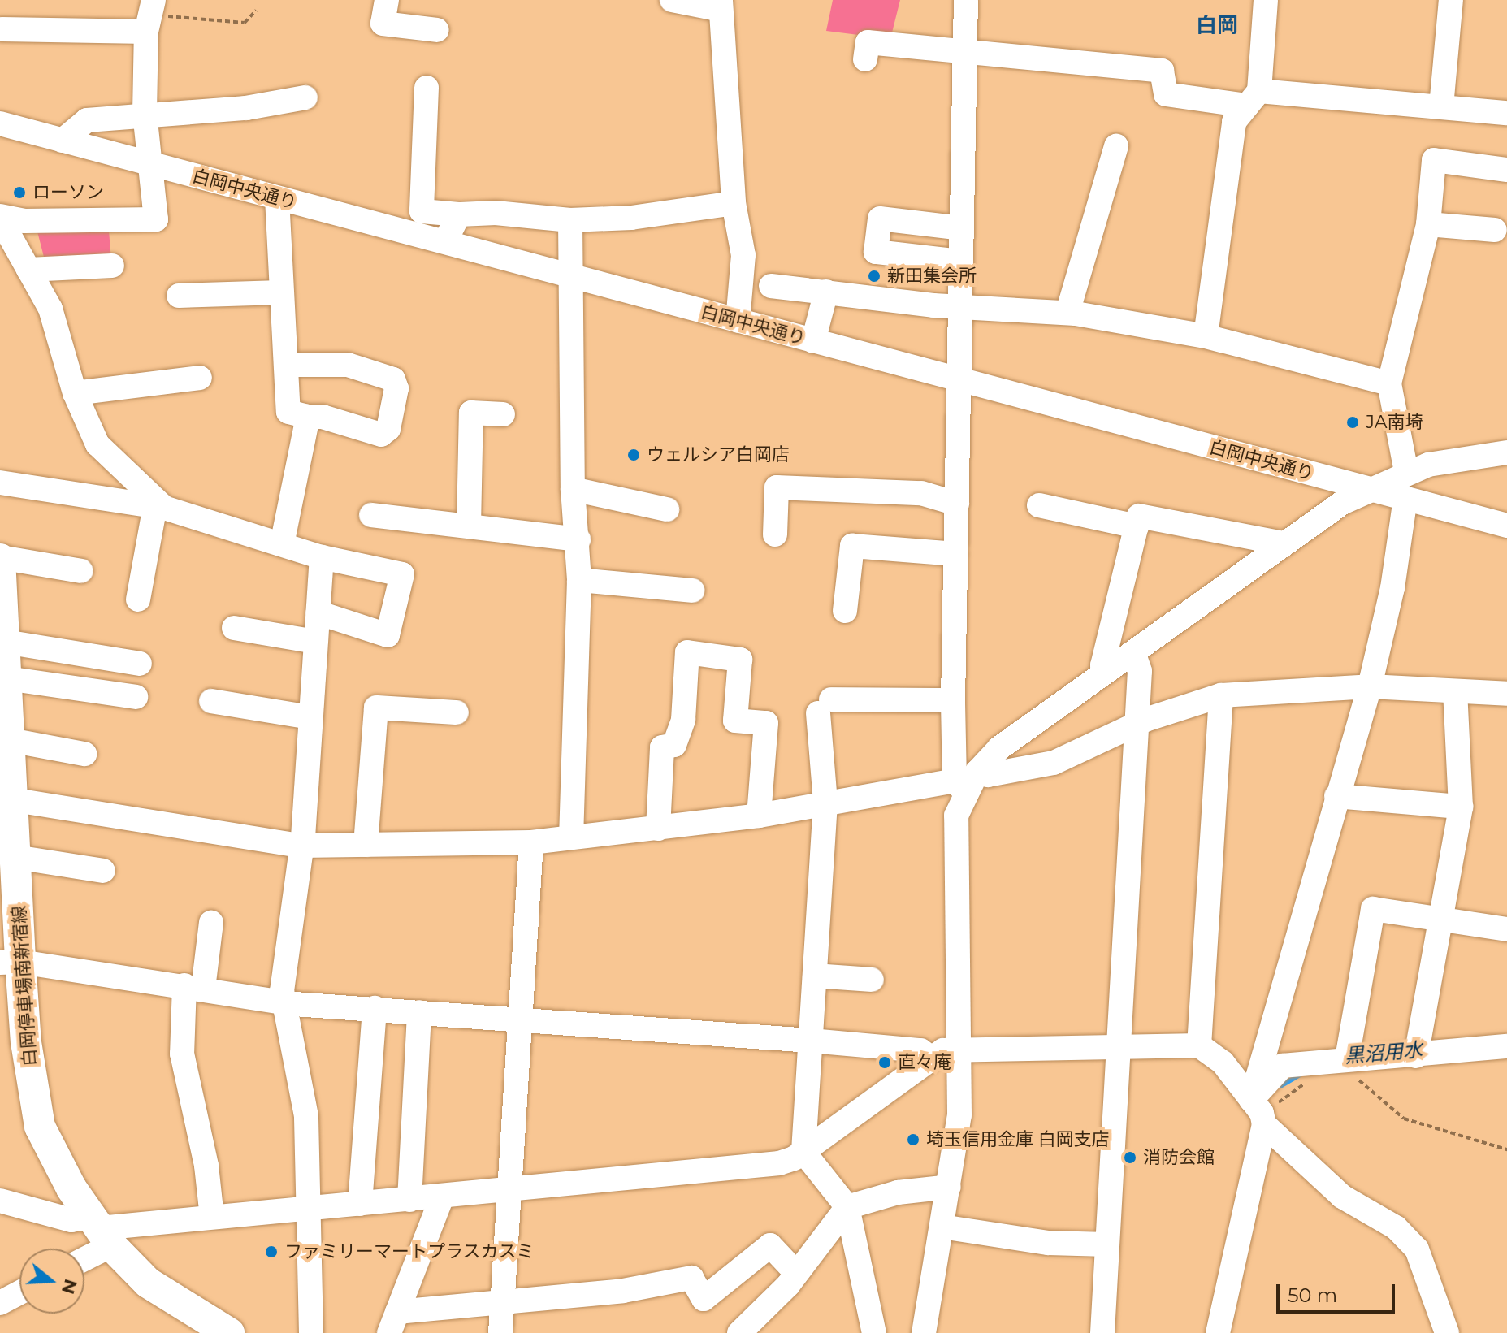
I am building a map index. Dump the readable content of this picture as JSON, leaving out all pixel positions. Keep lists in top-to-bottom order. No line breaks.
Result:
{"streets":{"main road":["白岡停車場南新宿線"],"street":["白岡中央通り"]},"districts":["白岡"],"water":["黒沼用水"],"places":["ローソン","新田集会所","JA南埼","ウェルシア白岡店","直々庵","埼玉信用金庫 白岡支店","消防会館","ファミリーマートプラスカスミ"],"scale_bar":"50 m","north":"right"}
